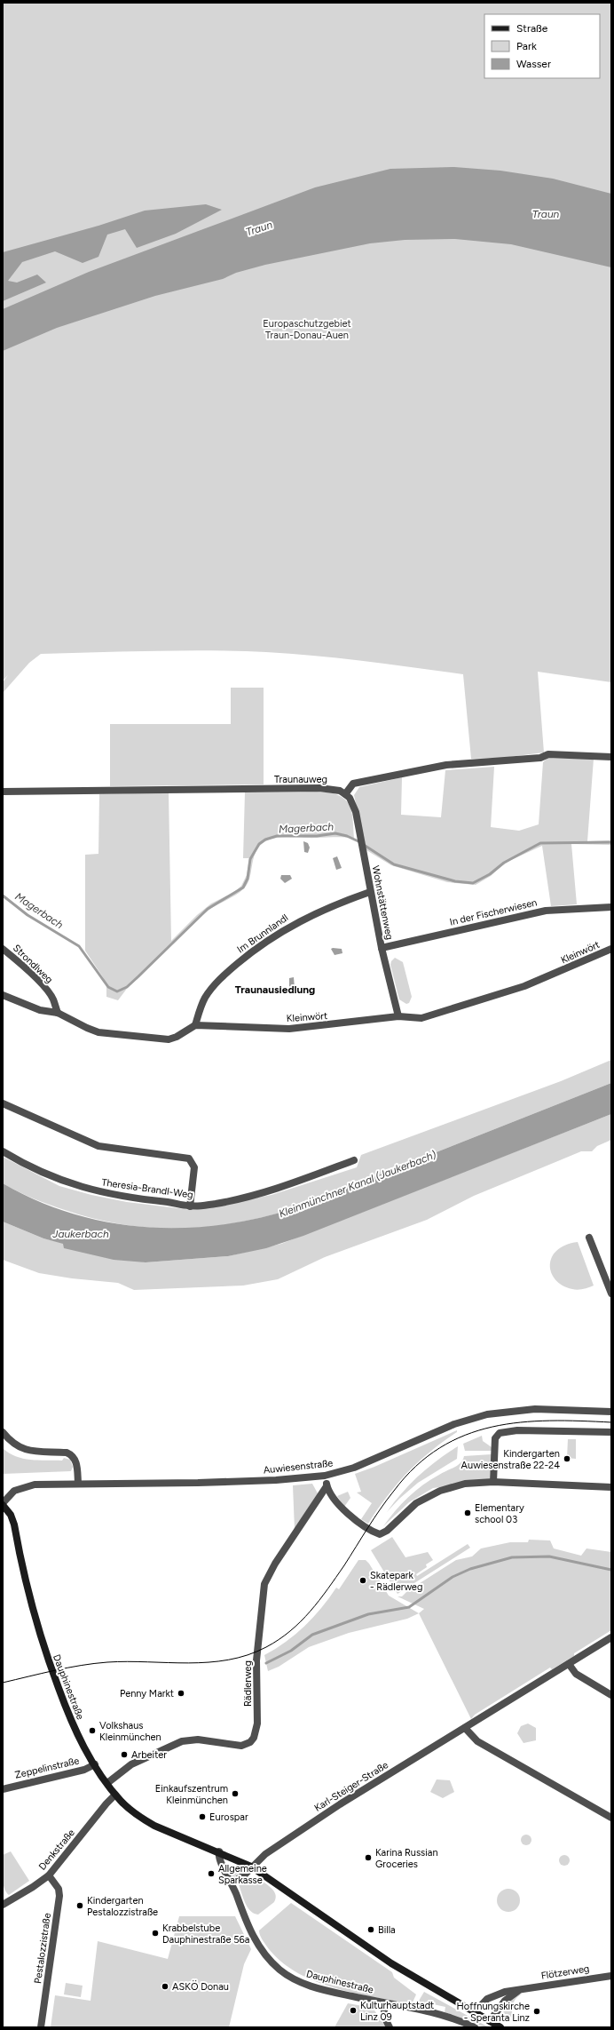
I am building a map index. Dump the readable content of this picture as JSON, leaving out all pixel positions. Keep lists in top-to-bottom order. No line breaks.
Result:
{"streets":{"main road":["Dauphinestraße"],"street":["Traunauweg","Wohnstättenweg","In der Fischerwiesen","Im Brunnlandl","Kleinwört","Strondlweg","Theresia-Brandl-Weg","Auwiesenstraße","Rädlerweg","Zeppelinstraße","Karl-Steiger-Straße","Denkstraße","Pestalozzistraße","Flötzerweg"]},"crossings":[["Traunauweg","Wohnstättenweg"],["Wohnstättenweg","In der Fischerwiesen"],["Wohnstättenweg","Im Brunnlandl"],["Wohnstättenweg","Kleinwört"],["Im Brunnlandl","Kleinwört"],["Auwiesenstraße","Dauphinestraße"],["Rädlerweg","Dauphinestraße"],["Dauphinestraße","Zeppelinstraße"],["Dauphinestraße","Karl-Steiger-Straße"],["Dauphinestraße","Denkstraße"],["Dauphinestraße","Flötzerweg"],["Denkstraße","Pestalozzistraße"]],"districts":["Traunausiedlung"],"water":["Traun","Magerbach","Kleinmünchner Kanal (Jaukerbach)","Jaukerbach"],"parks":["Europaschutzgebiet Traun-Donau-Auen"],"places":["Kindergarten Auwiesenstraße 22-24","Elementary school 03","Skatepark - Rädlerweg","Penny Markt","Volkshaus Kleinmünchen","Arbeiter","Einkaufszentrum Kleinmünchen","Eurospar","Karina Russian Groceries","Allgemeine Sparkasse","Kindergarten Pestalozzistraße","Billa","Krabbelstube Dauphinestraße 56a","ASKÖ Donau","Kulturhauptstadt Linz 09","Hoffnungskirche - Speranta Linz"],"legend":["Straße","Park","Wasser"]}
